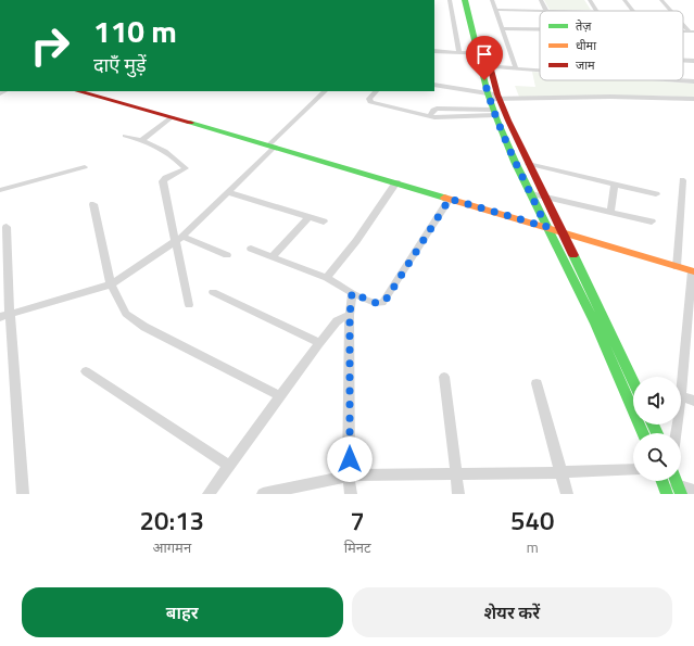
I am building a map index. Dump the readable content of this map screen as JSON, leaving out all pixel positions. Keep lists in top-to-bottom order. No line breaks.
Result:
{"legend":["तेज़","धीमा","जाम"],"page":{"turn":["110 m","दाएँ मुड़ें"],"eta":["20:13","आगमन","7","मिनट","540","m"],"buttons":["बाहर","शेयर करें"]}}
